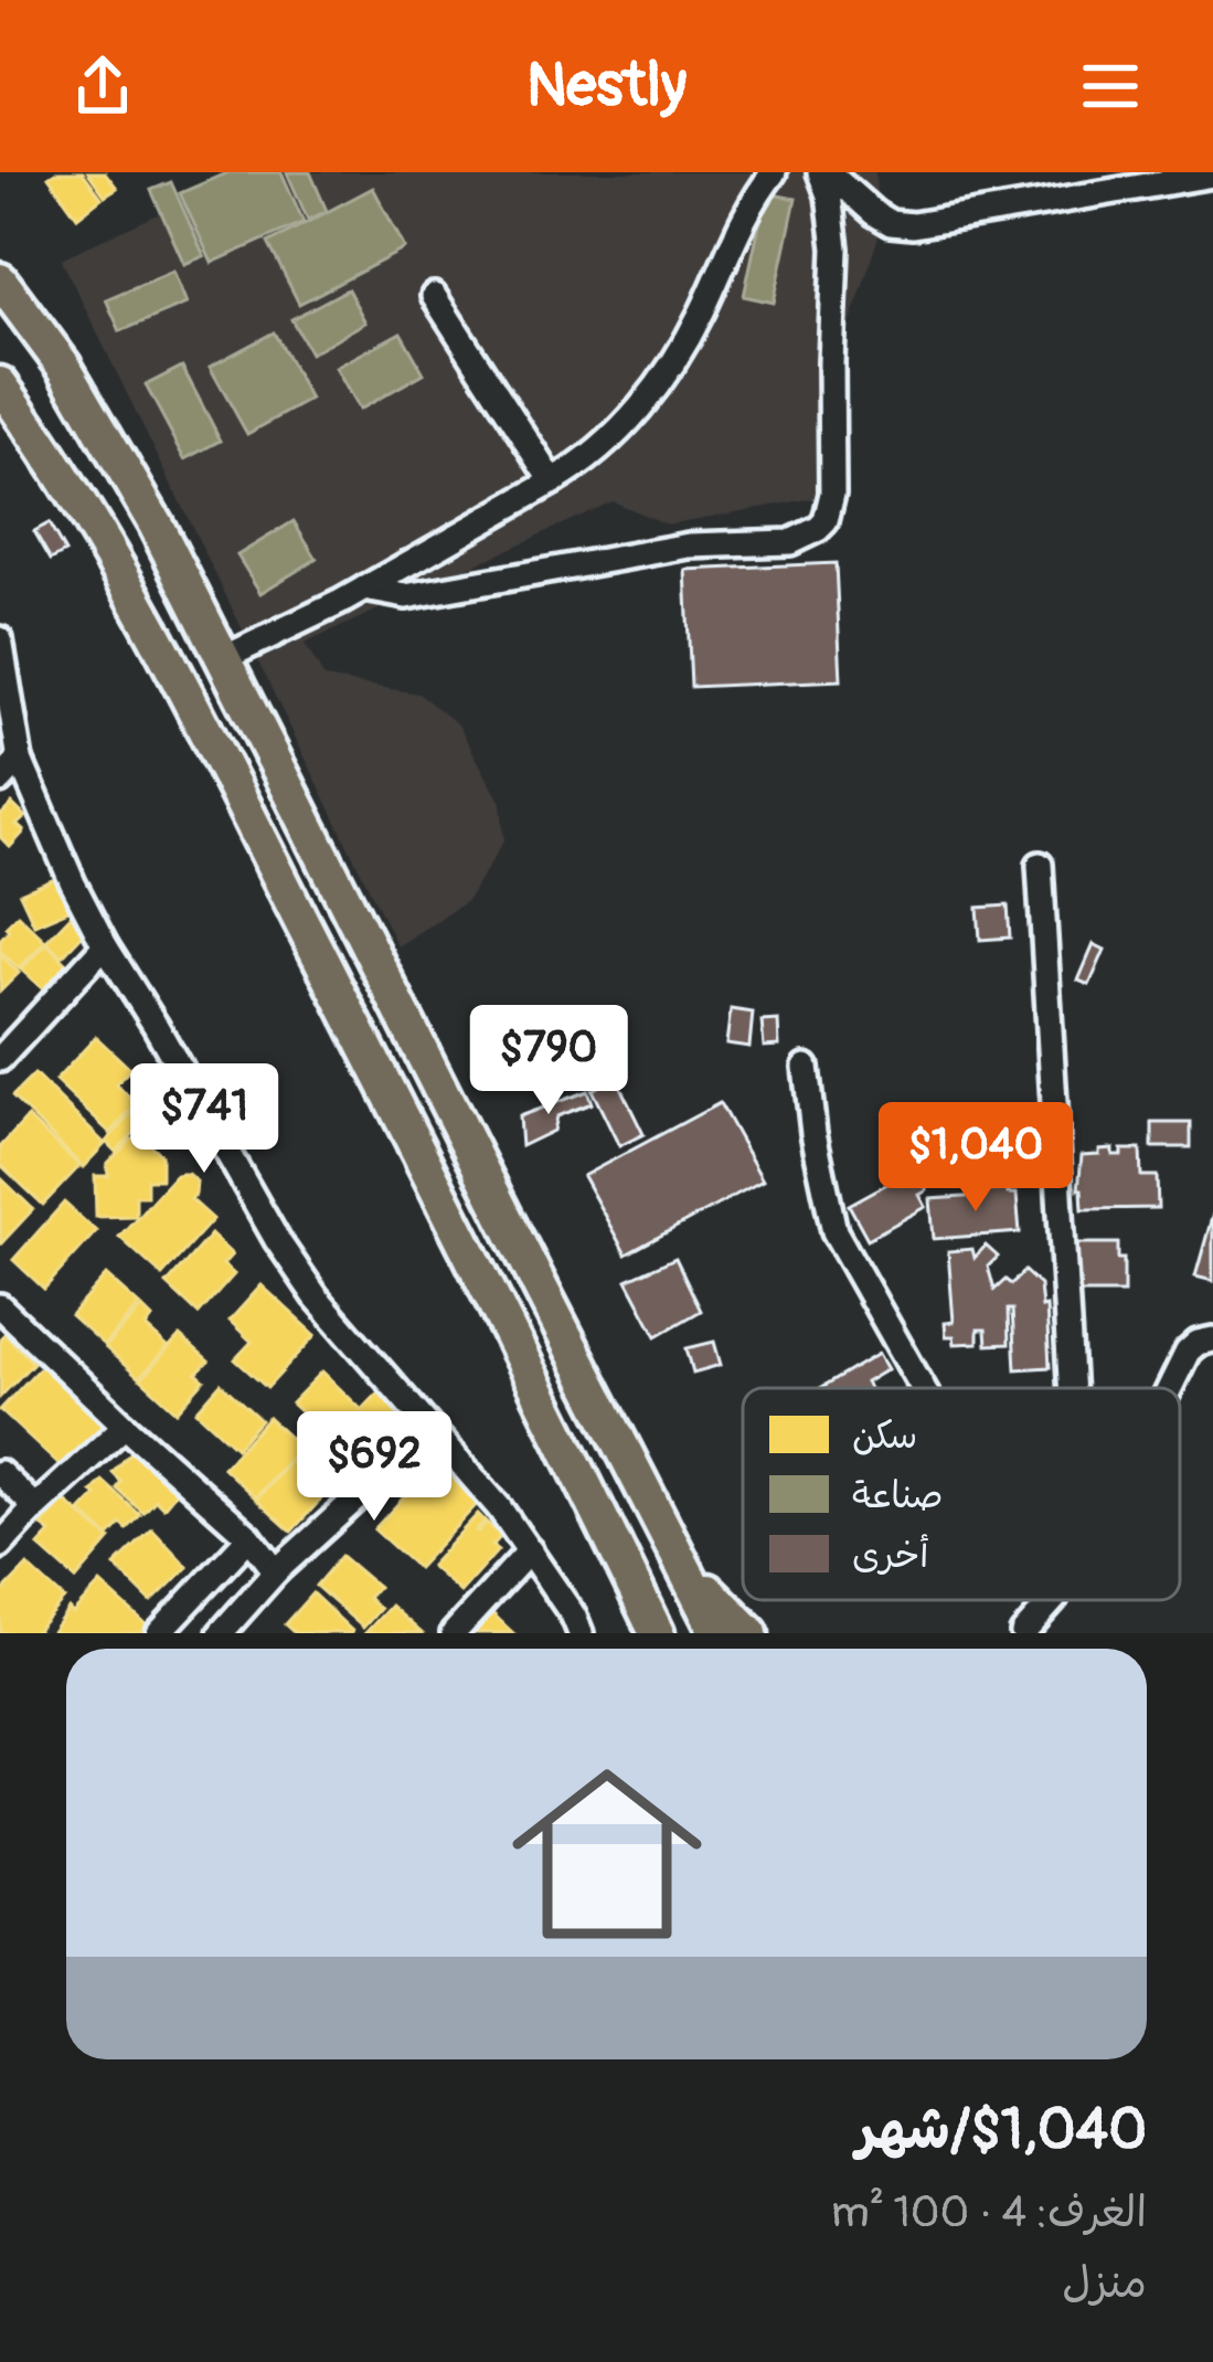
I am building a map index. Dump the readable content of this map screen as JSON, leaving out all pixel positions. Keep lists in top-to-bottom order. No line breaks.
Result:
{"legend":["سكن","صناعة","أخرى"],"page":{"header":"Nestly","price":["$790","$741","$1,040","$692"],"list":[{"name":"$1,040/شهر","note":"الغرف: 4 · 100 m² · منزل"}]}}
